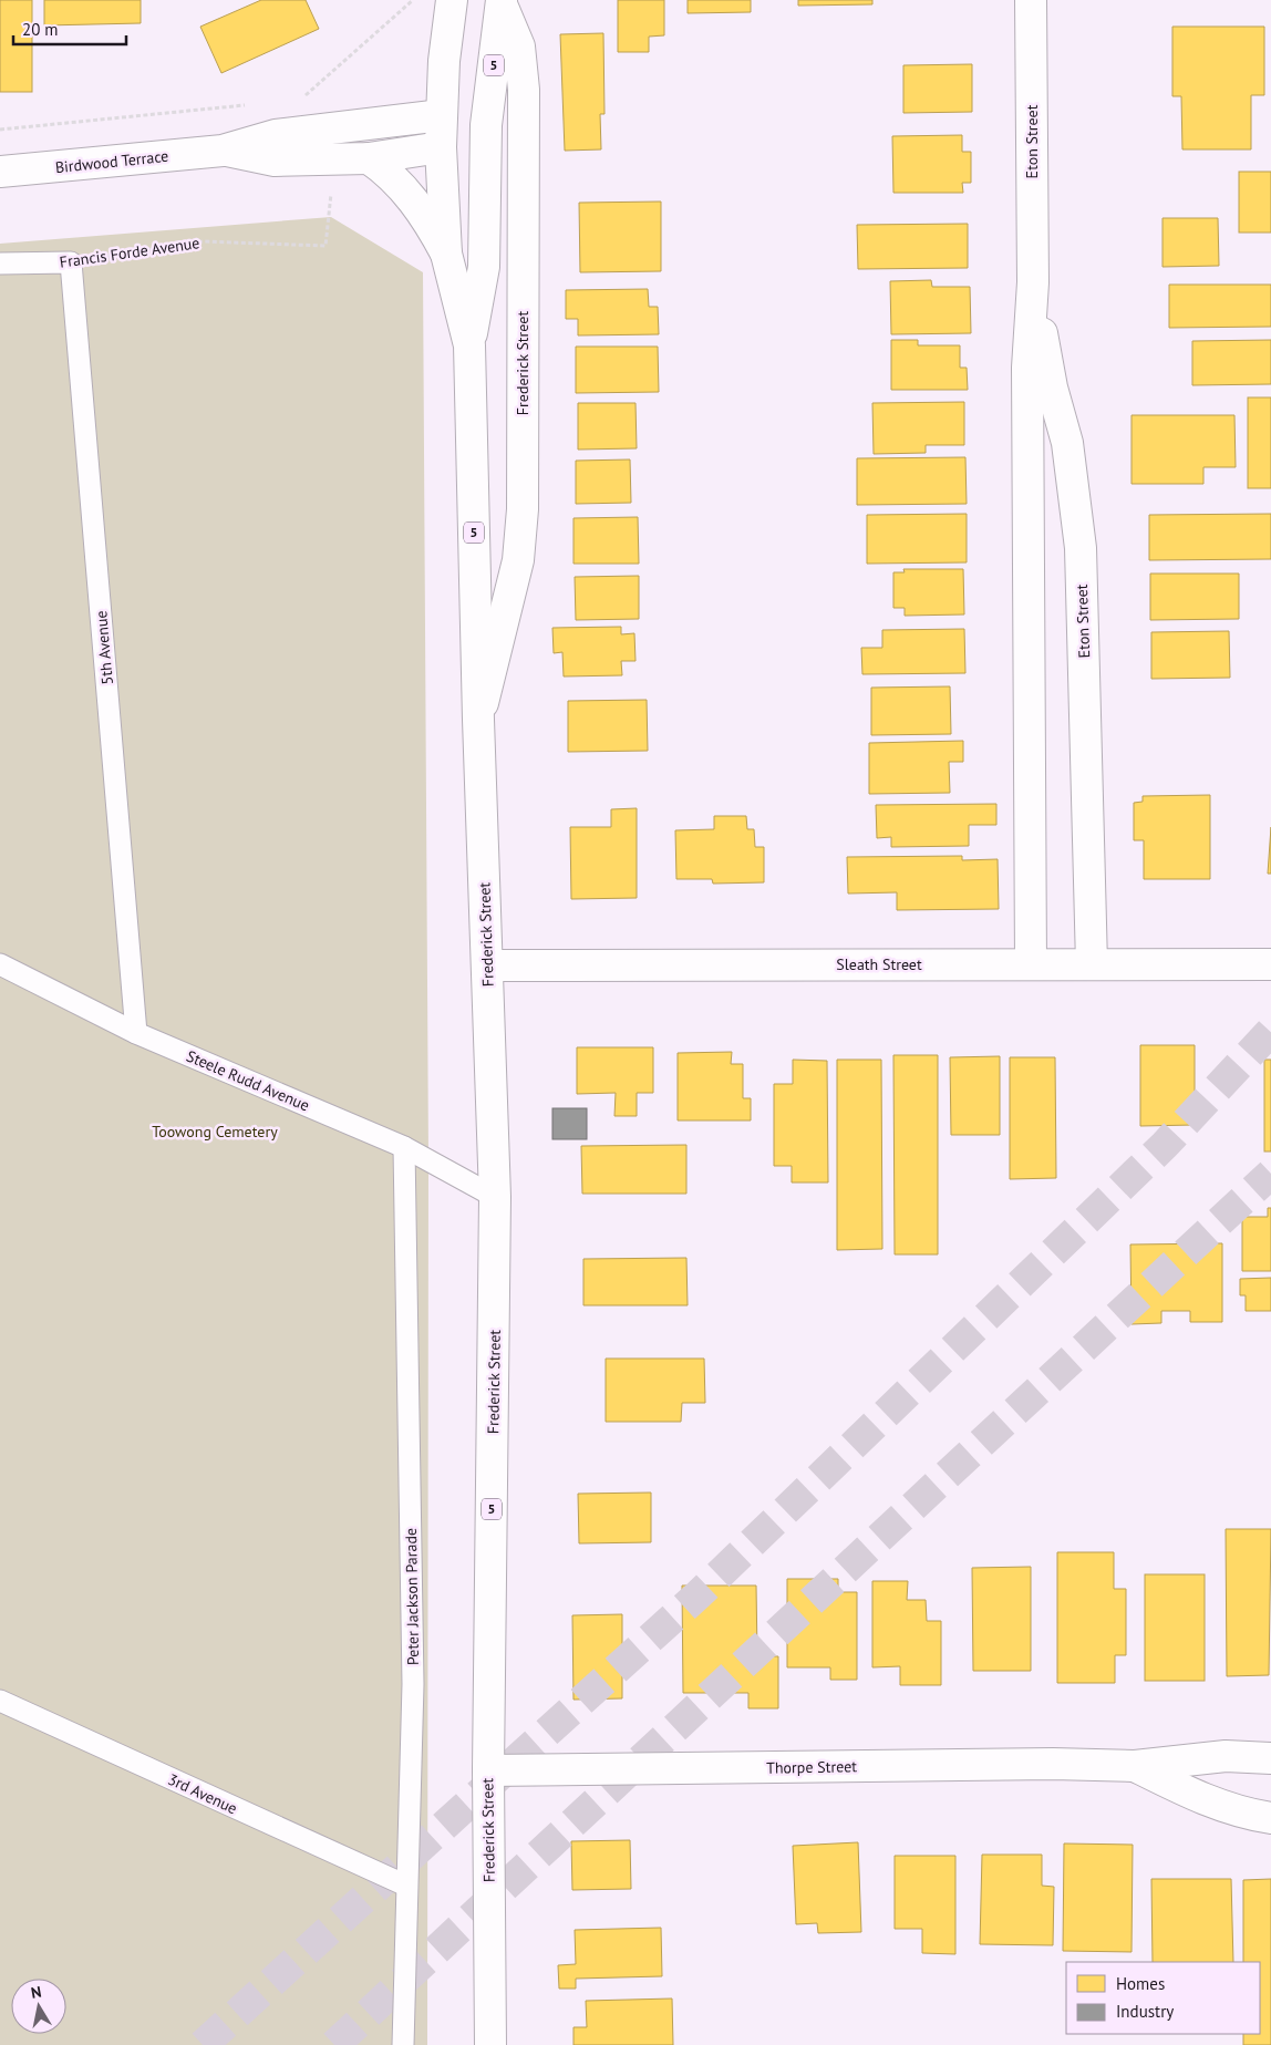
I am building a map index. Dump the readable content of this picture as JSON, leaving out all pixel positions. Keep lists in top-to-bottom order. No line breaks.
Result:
{"streets":{"main road":["5","Eton Street","Birdwood Terrace","Frederick Street","Sleath Street","Thorpe Street"],"lane":["Francis Forde Avenue","5th Avenue","Steele Rudd Avenue","Peter Jackson Parade","3rd Avenue"]},"crossings":[["Eton Street","Sleath Street"],["Birdwood Terrace","Francis Forde Avenue"],["Birdwood Terrace","Frederick Street"],["Francis Forde Avenue","5th Avenue"],["Frederick Street","Sleath Street"],["Frederick Street","Steele Rudd Avenue"],["Frederick Street","Thorpe Street"],["5th Avenue","Steele Rudd Avenue"],["Steele Rudd Avenue","Peter Jackson Parade"],["Peter Jackson Parade","3rd Avenue"]],"parks":["Toowong Cemetery"],"legend":["Homes","Industry"],"scale_bar":"20 m","north":"top"}
